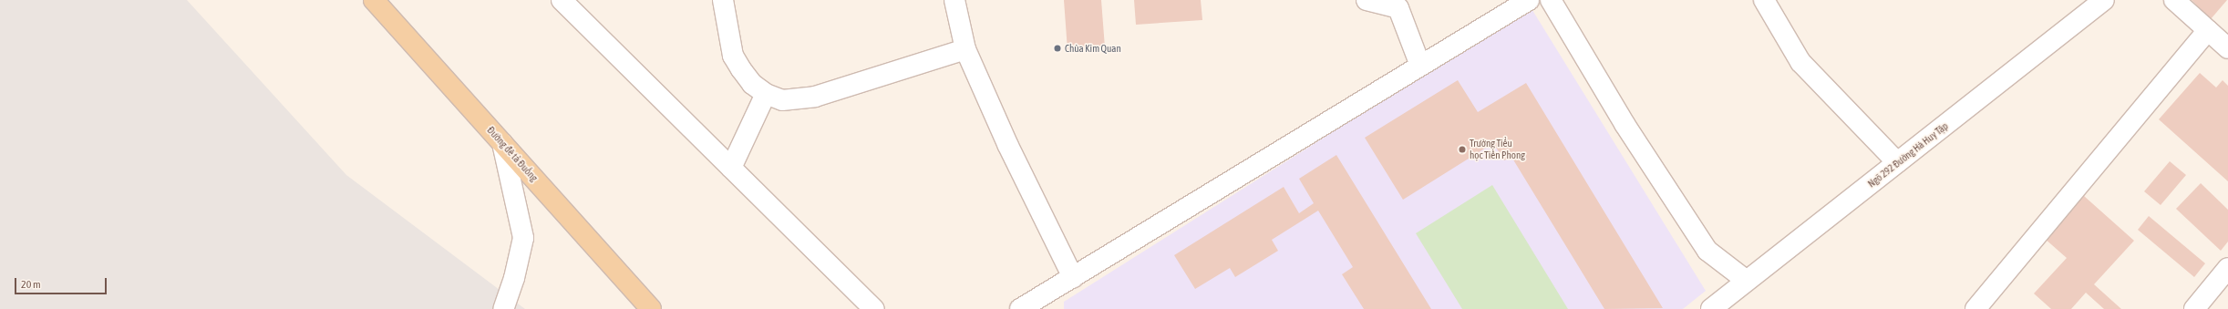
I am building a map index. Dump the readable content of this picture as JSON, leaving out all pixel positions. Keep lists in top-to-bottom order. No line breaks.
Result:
{"streets":{"main road":["Đường đê tả Đuống"],"street":["Ngõ 292 Đường Hà Huy Tập"]},"places":["Chùa Kim Quan","Trường Tiểu học Tiền Phong"],"scale_bar":"20 m"}
